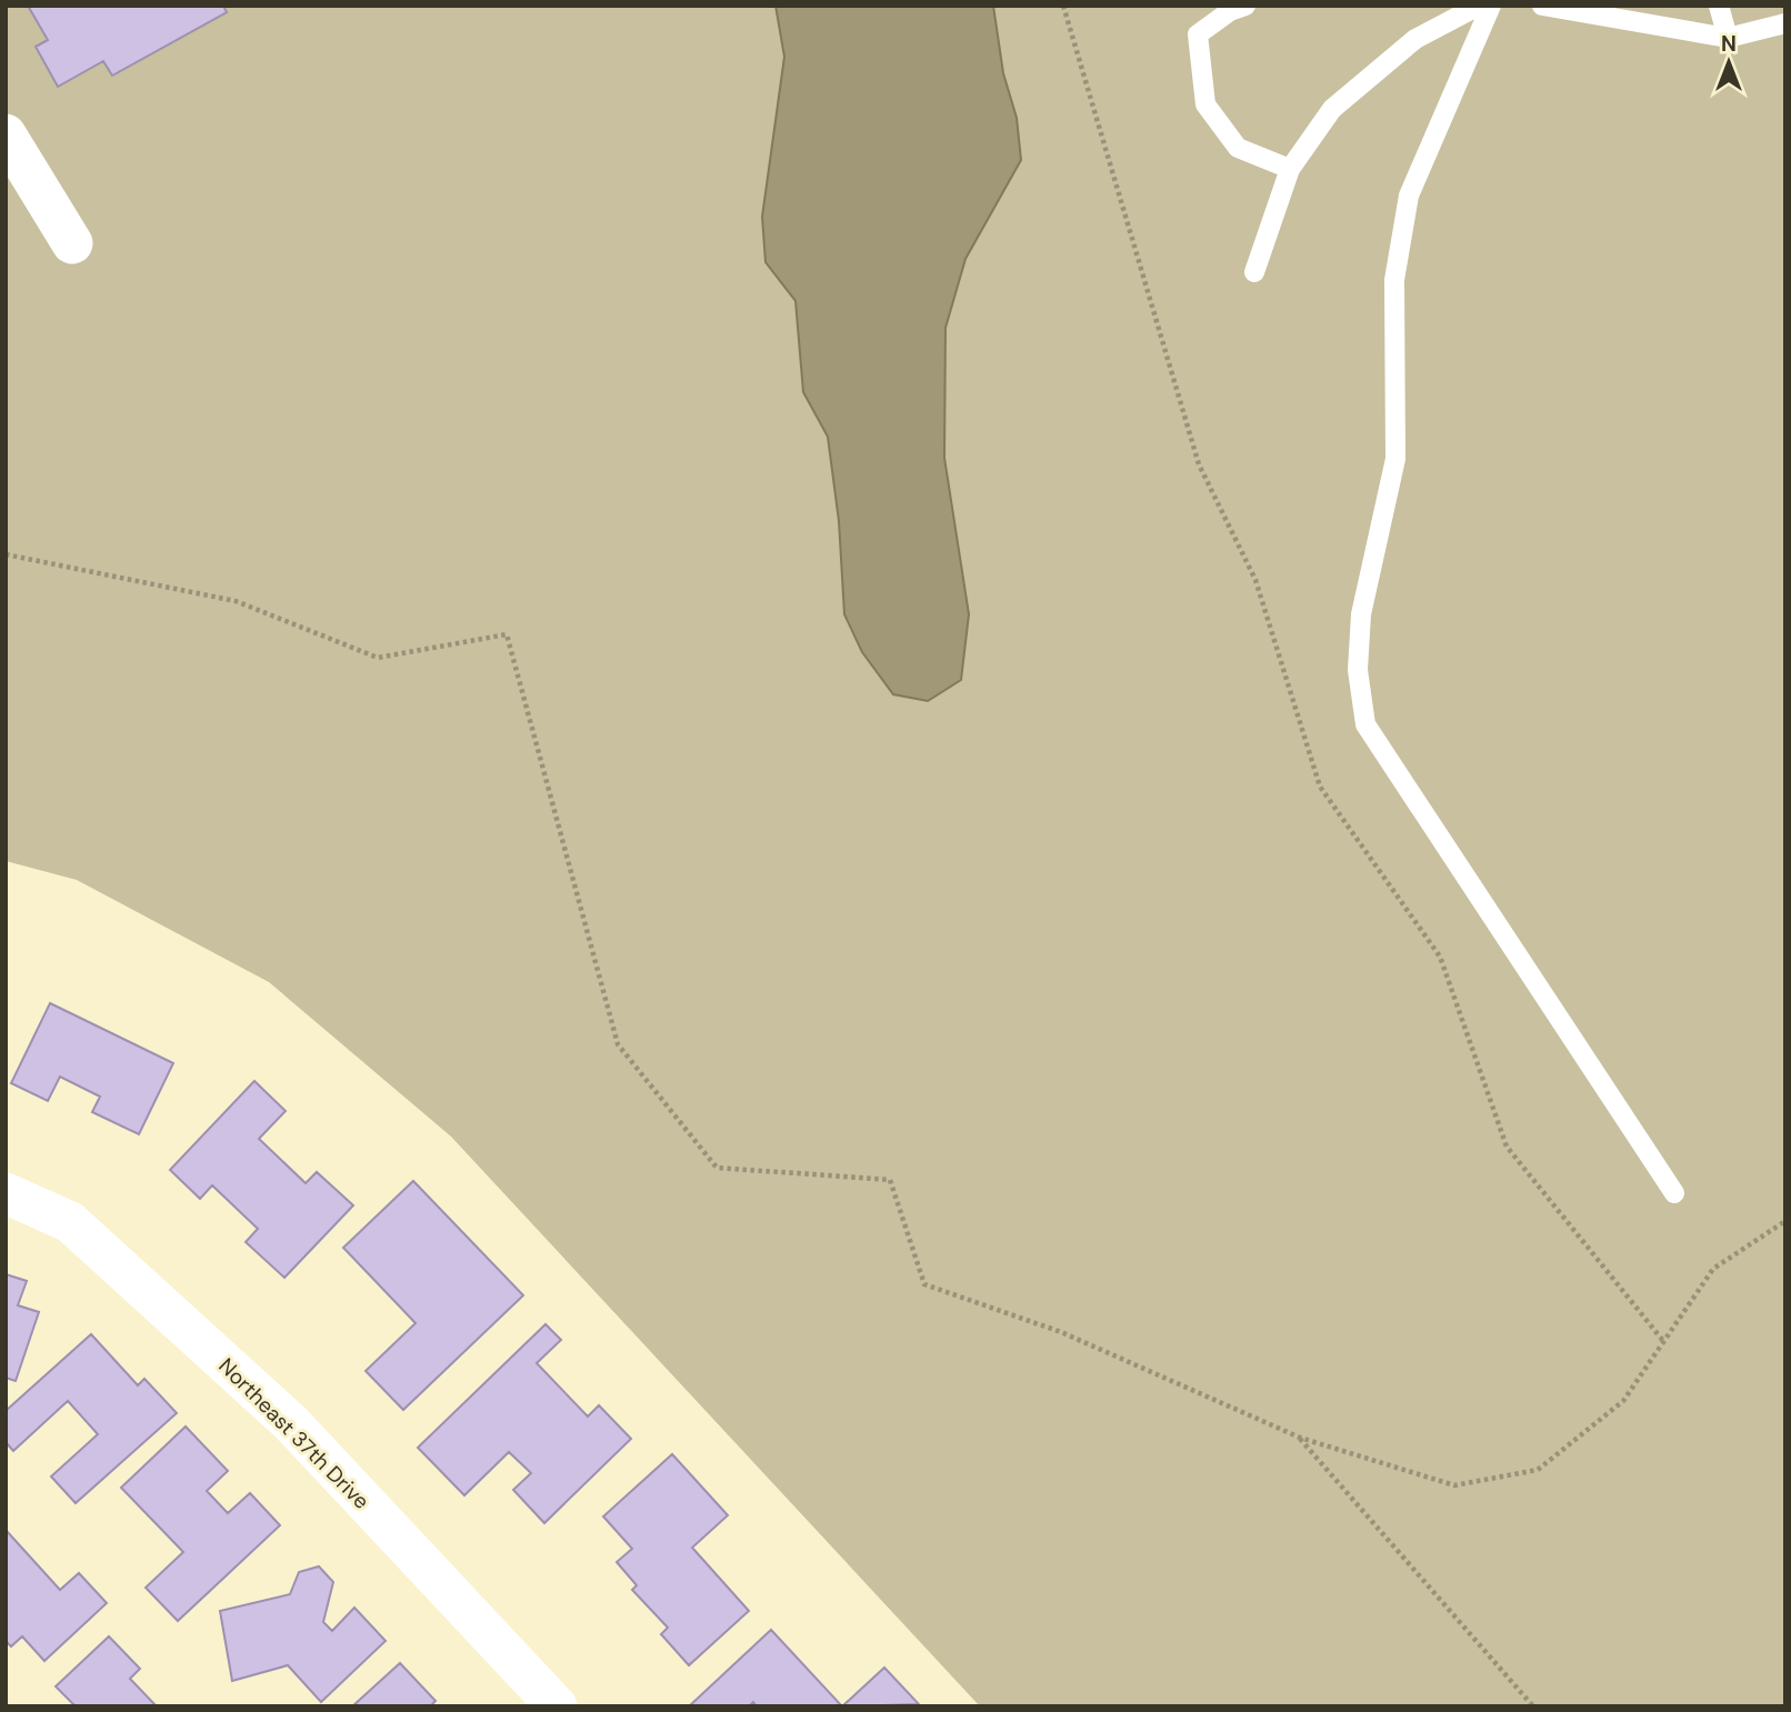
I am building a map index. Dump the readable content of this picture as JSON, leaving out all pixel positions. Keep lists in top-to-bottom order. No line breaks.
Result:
{"streets":{"street":["Northeast 37th Drive"]},"north":"top"}
